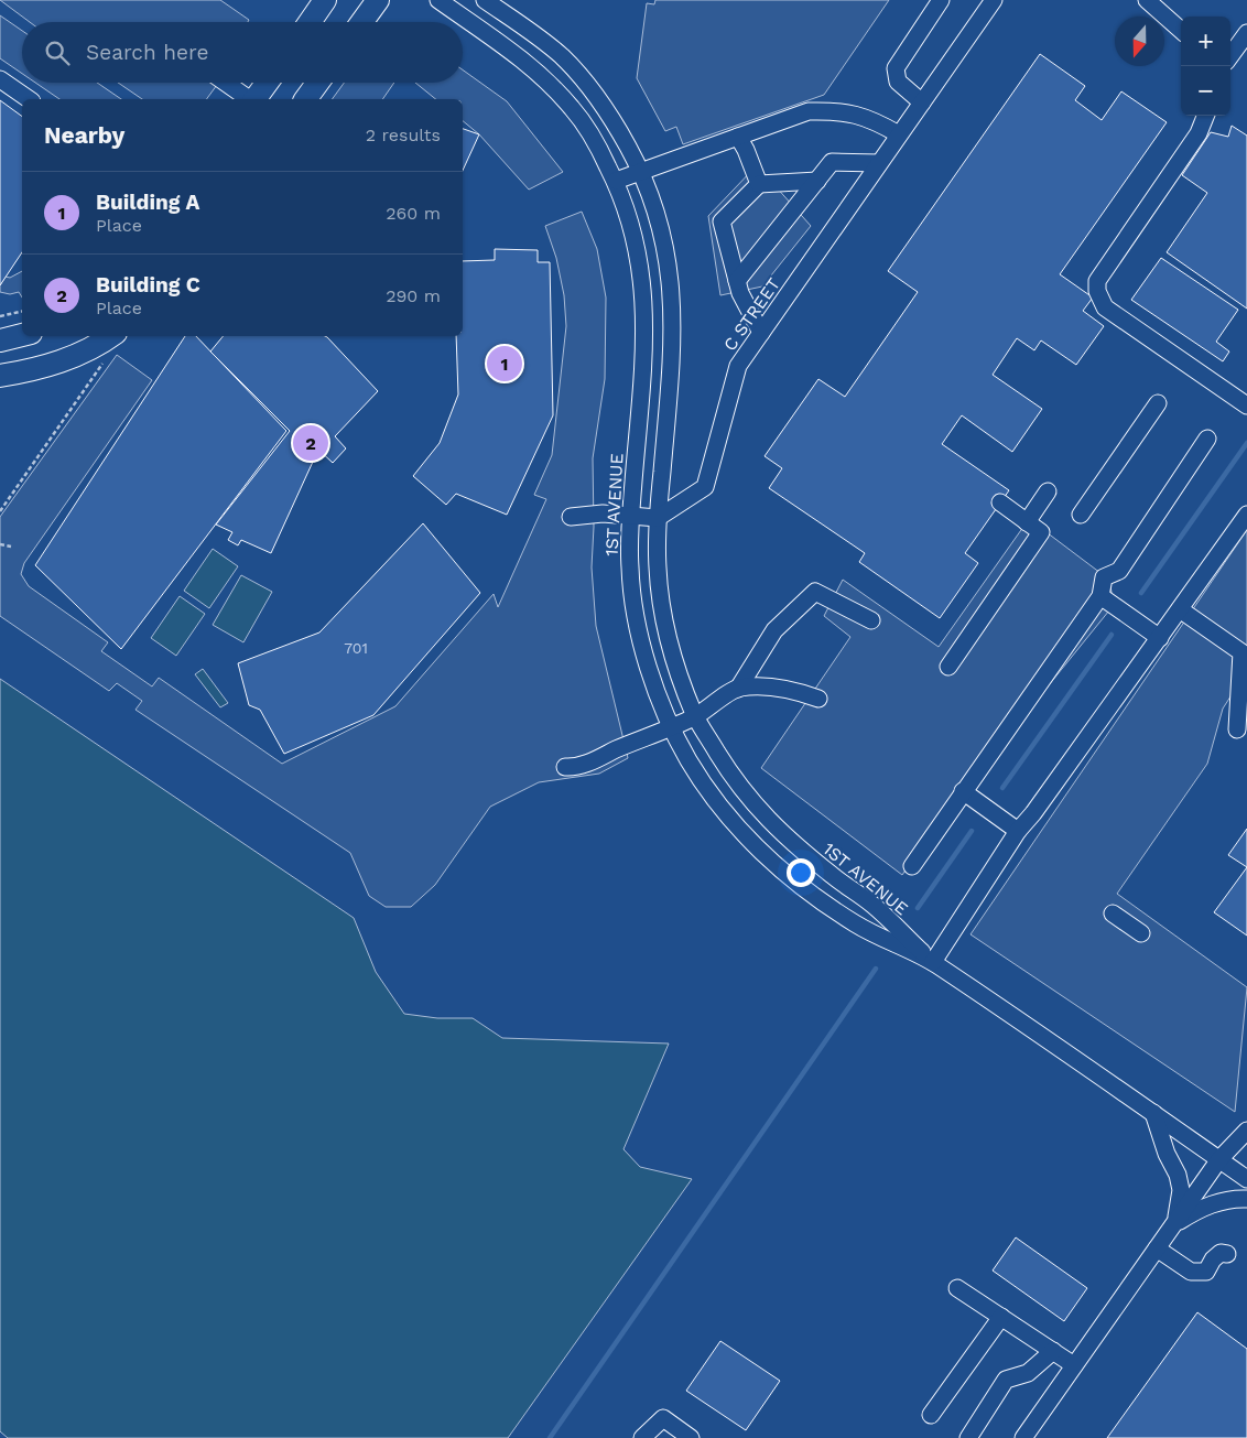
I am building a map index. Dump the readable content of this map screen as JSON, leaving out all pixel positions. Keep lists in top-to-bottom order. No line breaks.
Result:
{"streets":{"street":["C STREET","1ST AVENUE"]},"crossings":[["C STREET","1ST AVENUE"]],"house_numbers":["701"],"north":"bottom","page":{"map_buttons":["+","−"],"search":"Search here","heading":["Nearby","2 results"],"list":[{"mark":"1","name":"Building A","note":"Place","value":"260 m"},{"mark":"2","name":"Building C","note":"Place","value":"290 m"}],"pins":["1","2"]}}
